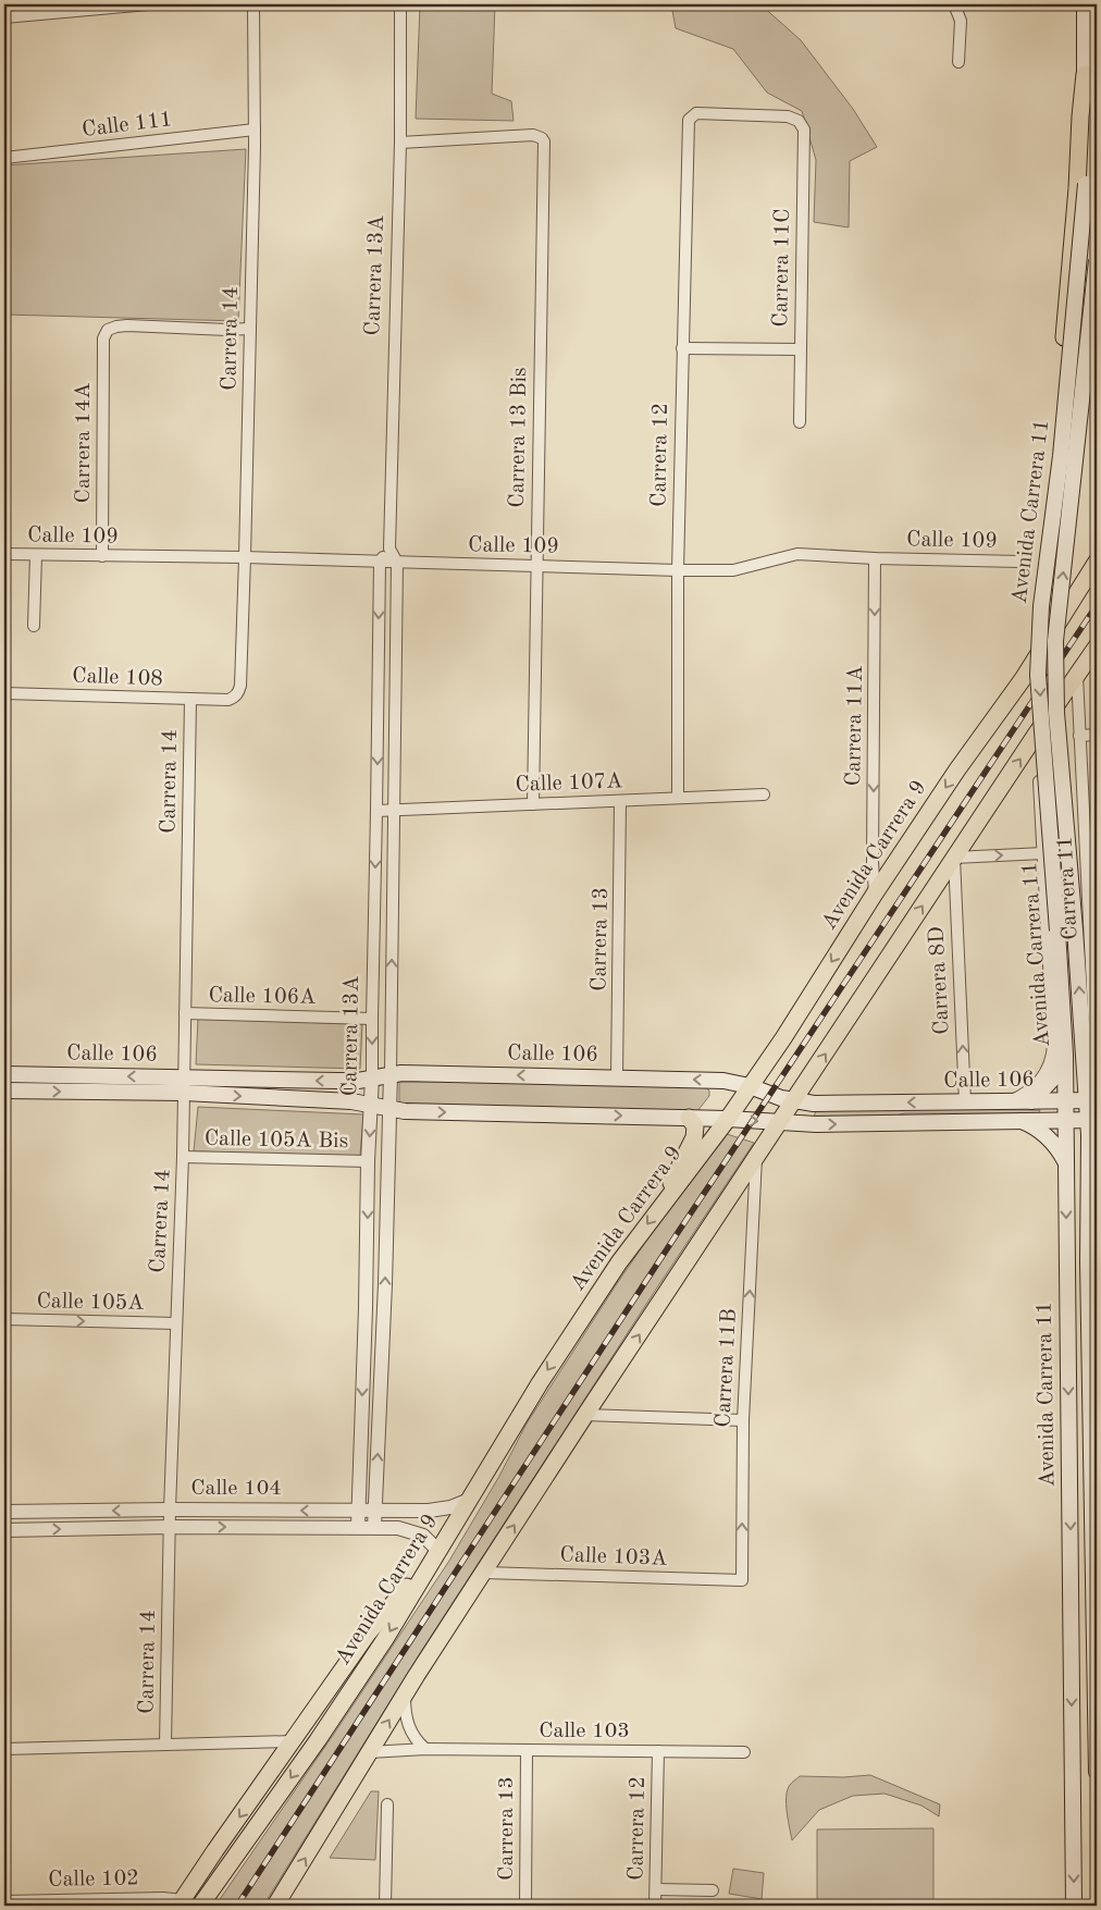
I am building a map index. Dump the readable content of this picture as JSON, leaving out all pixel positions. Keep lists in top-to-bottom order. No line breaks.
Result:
{"streets":{"main road":["Avenida Carrera 11","Avenida Carrera 9","Calle 106"],"street":["Calle 111","Carrera 11C","Carrera 13A","Carrera 14","Carrera 13 Bis","Carrera 14A","Carrera 12","Calle 109","Calle 108","Carrera 11A","Calle 107A","Carrera 11","Carrera 13","Carrera 8D","Calle 106A","Calle 105A Bis","Calle 105A","Carrera 11B","Calle 104","Calle 103A","Calle 103","Calle 102"]},"crossings":[["Calle 111","Carrera 14"],["Carrera 11C","Carrera 12"],["Carrera 13A","Carrera 13 Bis"],["Carrera 13A","Calle 109"],["Carrera 13A","Calle 107A"],["Carrera 13A","Calle 106A"],["Carrera 13A","Calle 106"],["Carrera 13A","Calle 105A Bis"],["Carrera 13A","Calle 104"],["Carrera 14","Carrera 14A"],["Carrera 14","Calle 109"],["Carrera 14","Calle 108"],["Carrera 14","Calle 106A"],["Carrera 14","Calle 106"],["Carrera 14","Calle 105A Bis"],["Carrera 14","Calle 105A"],["Carrera 14","Calle 104"],["Carrera 13 Bis","Calle 109"],["Carrera 13 Bis","Calle 107A"],["Carrera 14A","Calle 109"],["Carrera 12","Calle 109"],["Carrera 12","Calle 107A"],["Carrera 12","Calle 103"],["Avenida Carrera 11","Carrera 11"],["Avenida Carrera 11","Calle 106"],["Calle 109","Carrera 11A"],["Carrera 11A","Avenida Carrera 9"],["Calle 107A","Carrera 13"],["Avenida Carrera 9","Calle 106"],["Avenida Carrera 9","Calle 104"],["Carrera 11","Calle 106"],["Carrera 13","Calle 106"],["Carrera 13","Calle 103"],["Carrera 8D","Calle 106"],["Carrera 11B","Calle 103A"]],"one_way":["Carrera 11A","Carrera 8D","Calle 105A","Carrera 11B"]}
